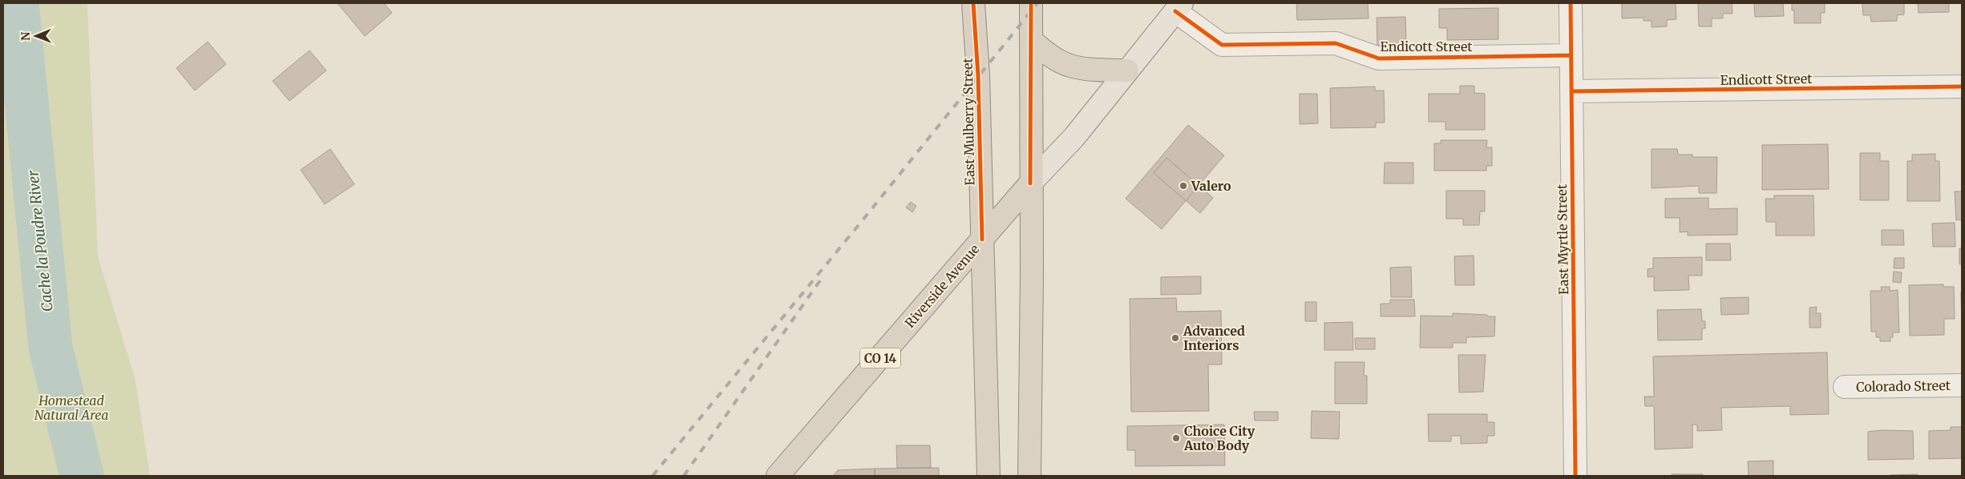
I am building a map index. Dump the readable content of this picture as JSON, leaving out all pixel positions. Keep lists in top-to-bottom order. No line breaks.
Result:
{"streets":{"highway":["East Mulberry Street","Riverside Avenue","CO 14"],"street":["Endicott Street","East Myrtle Street","Colorado Street"]},"crossings":[["Endicott Street","East Myrtle Street"],["Endicott Street","Riverside Avenue"],["East Mulberry Street","Riverside Avenue"]],"water":["Cache la Poudre River"],"parks":["Homestead Natural Area"],"places":["Valero","Advanced Interiors","Choice City Auto Body"],"north":"left"}
